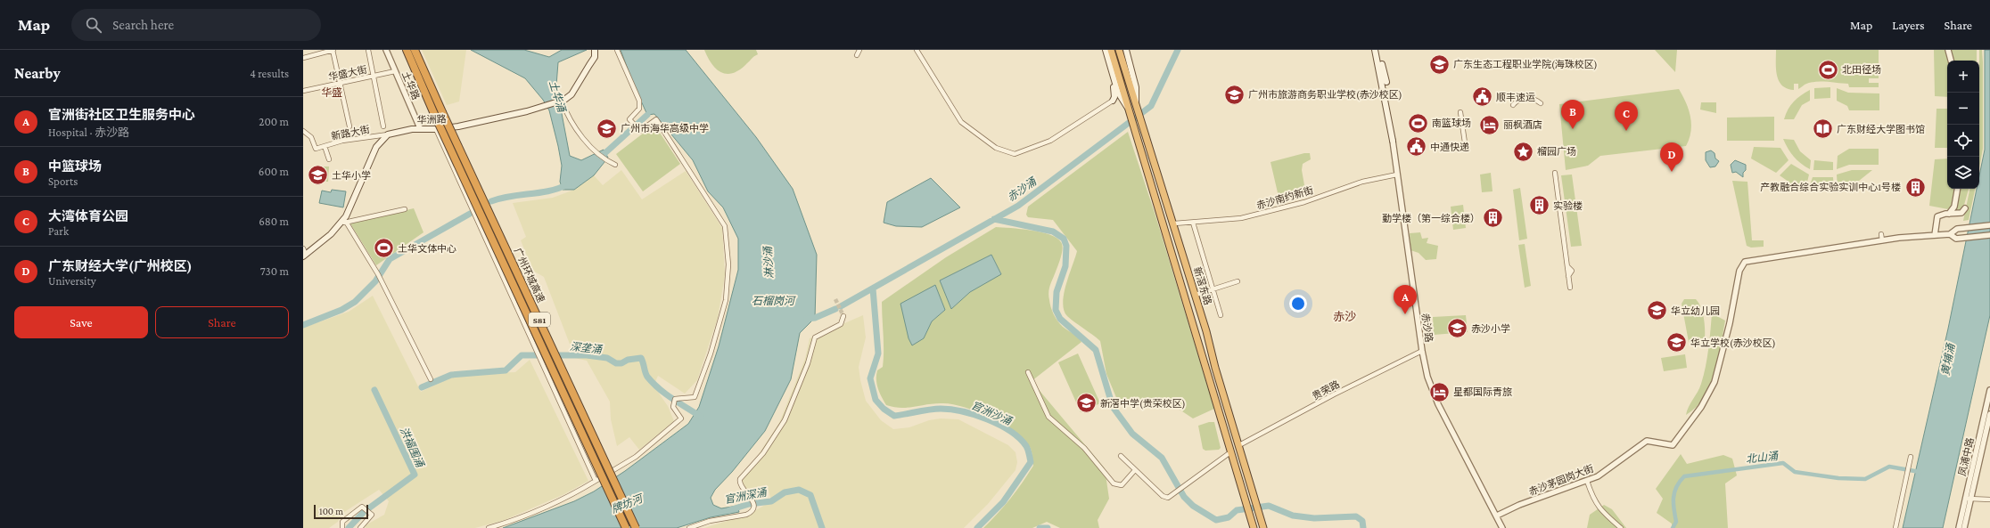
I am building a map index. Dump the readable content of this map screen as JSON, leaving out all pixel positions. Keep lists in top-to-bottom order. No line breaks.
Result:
{"streets":{"highway":["广州环城高速","新滘东路","S81"],"main road":["华洲路","赤沙路"],"street":["华盛大街","土华路","新路大街","赤沙南约新街","贵荣路","凤浦中路","赤沙茅园岗大街"]},"crossings":[["华盛大街","土华路"],["土华路","华洲路"],["华洲路","新路大街"],["赤沙南约新街","新滘东路"],["赤沙南约新街","赤沙路"],["新滘东路","贵荣路"],["赤沙路","贵荣路"],["赤沙路","赤沙茅园岗大街"]],"districts":["华盛","赤沙"],"water":["土华涌","赤沙涌","淋沙涌","石榴岗河","深垄涌","黄埔涌","官洲沙涌","洪福围涌","北山涌","官洲深涌","牌坊河"],"places":{"school or university":["广东生态工程职业学院(海珠校区)","广州市旅游商务职业学校(赤沙校区)","广州市海华高级中学","土华小学","华立幼儿园","赤沙小学","华立学校(赤沙校区)","新滘中学(贵荣校区)"],"sports":["北田径场","南篮球场","土华文体中心"],"public building":["顺丰速运","中通快递"],"hotel":["丽枫酒店","星都国际青旅"],"library":["广东财经大学图书馆"],"place":["榴园广场"],"building":["产教融合综合实验实训中心1号楼","实验楼","勤学楼（第一综合楼）"]},"scale_bar":"100 m","page":{"header":"Map","search":"Search here","nav":["Map","Layers","Share"],"heading":["Nearby","4 results"],"map_buttons":["+","−"],"list":[{"mark":"A","name":"官洲街社区卫生服务中心","note":"Hospital · 赤沙路","value":"200 m"},{"mark":"B","name":"中篮球场","note":"Sports","value":"600 m"},{"mark":"C","name":"大湾体育公园","note":"Park","value":"680 m"},{"mark":"D","name":"广东财经大学(广州校区)","note":"University","value":"730 m"}],"pins":["B","C","D","A"],"buttons":["Save","Share"],"scale":"100 m"}}
